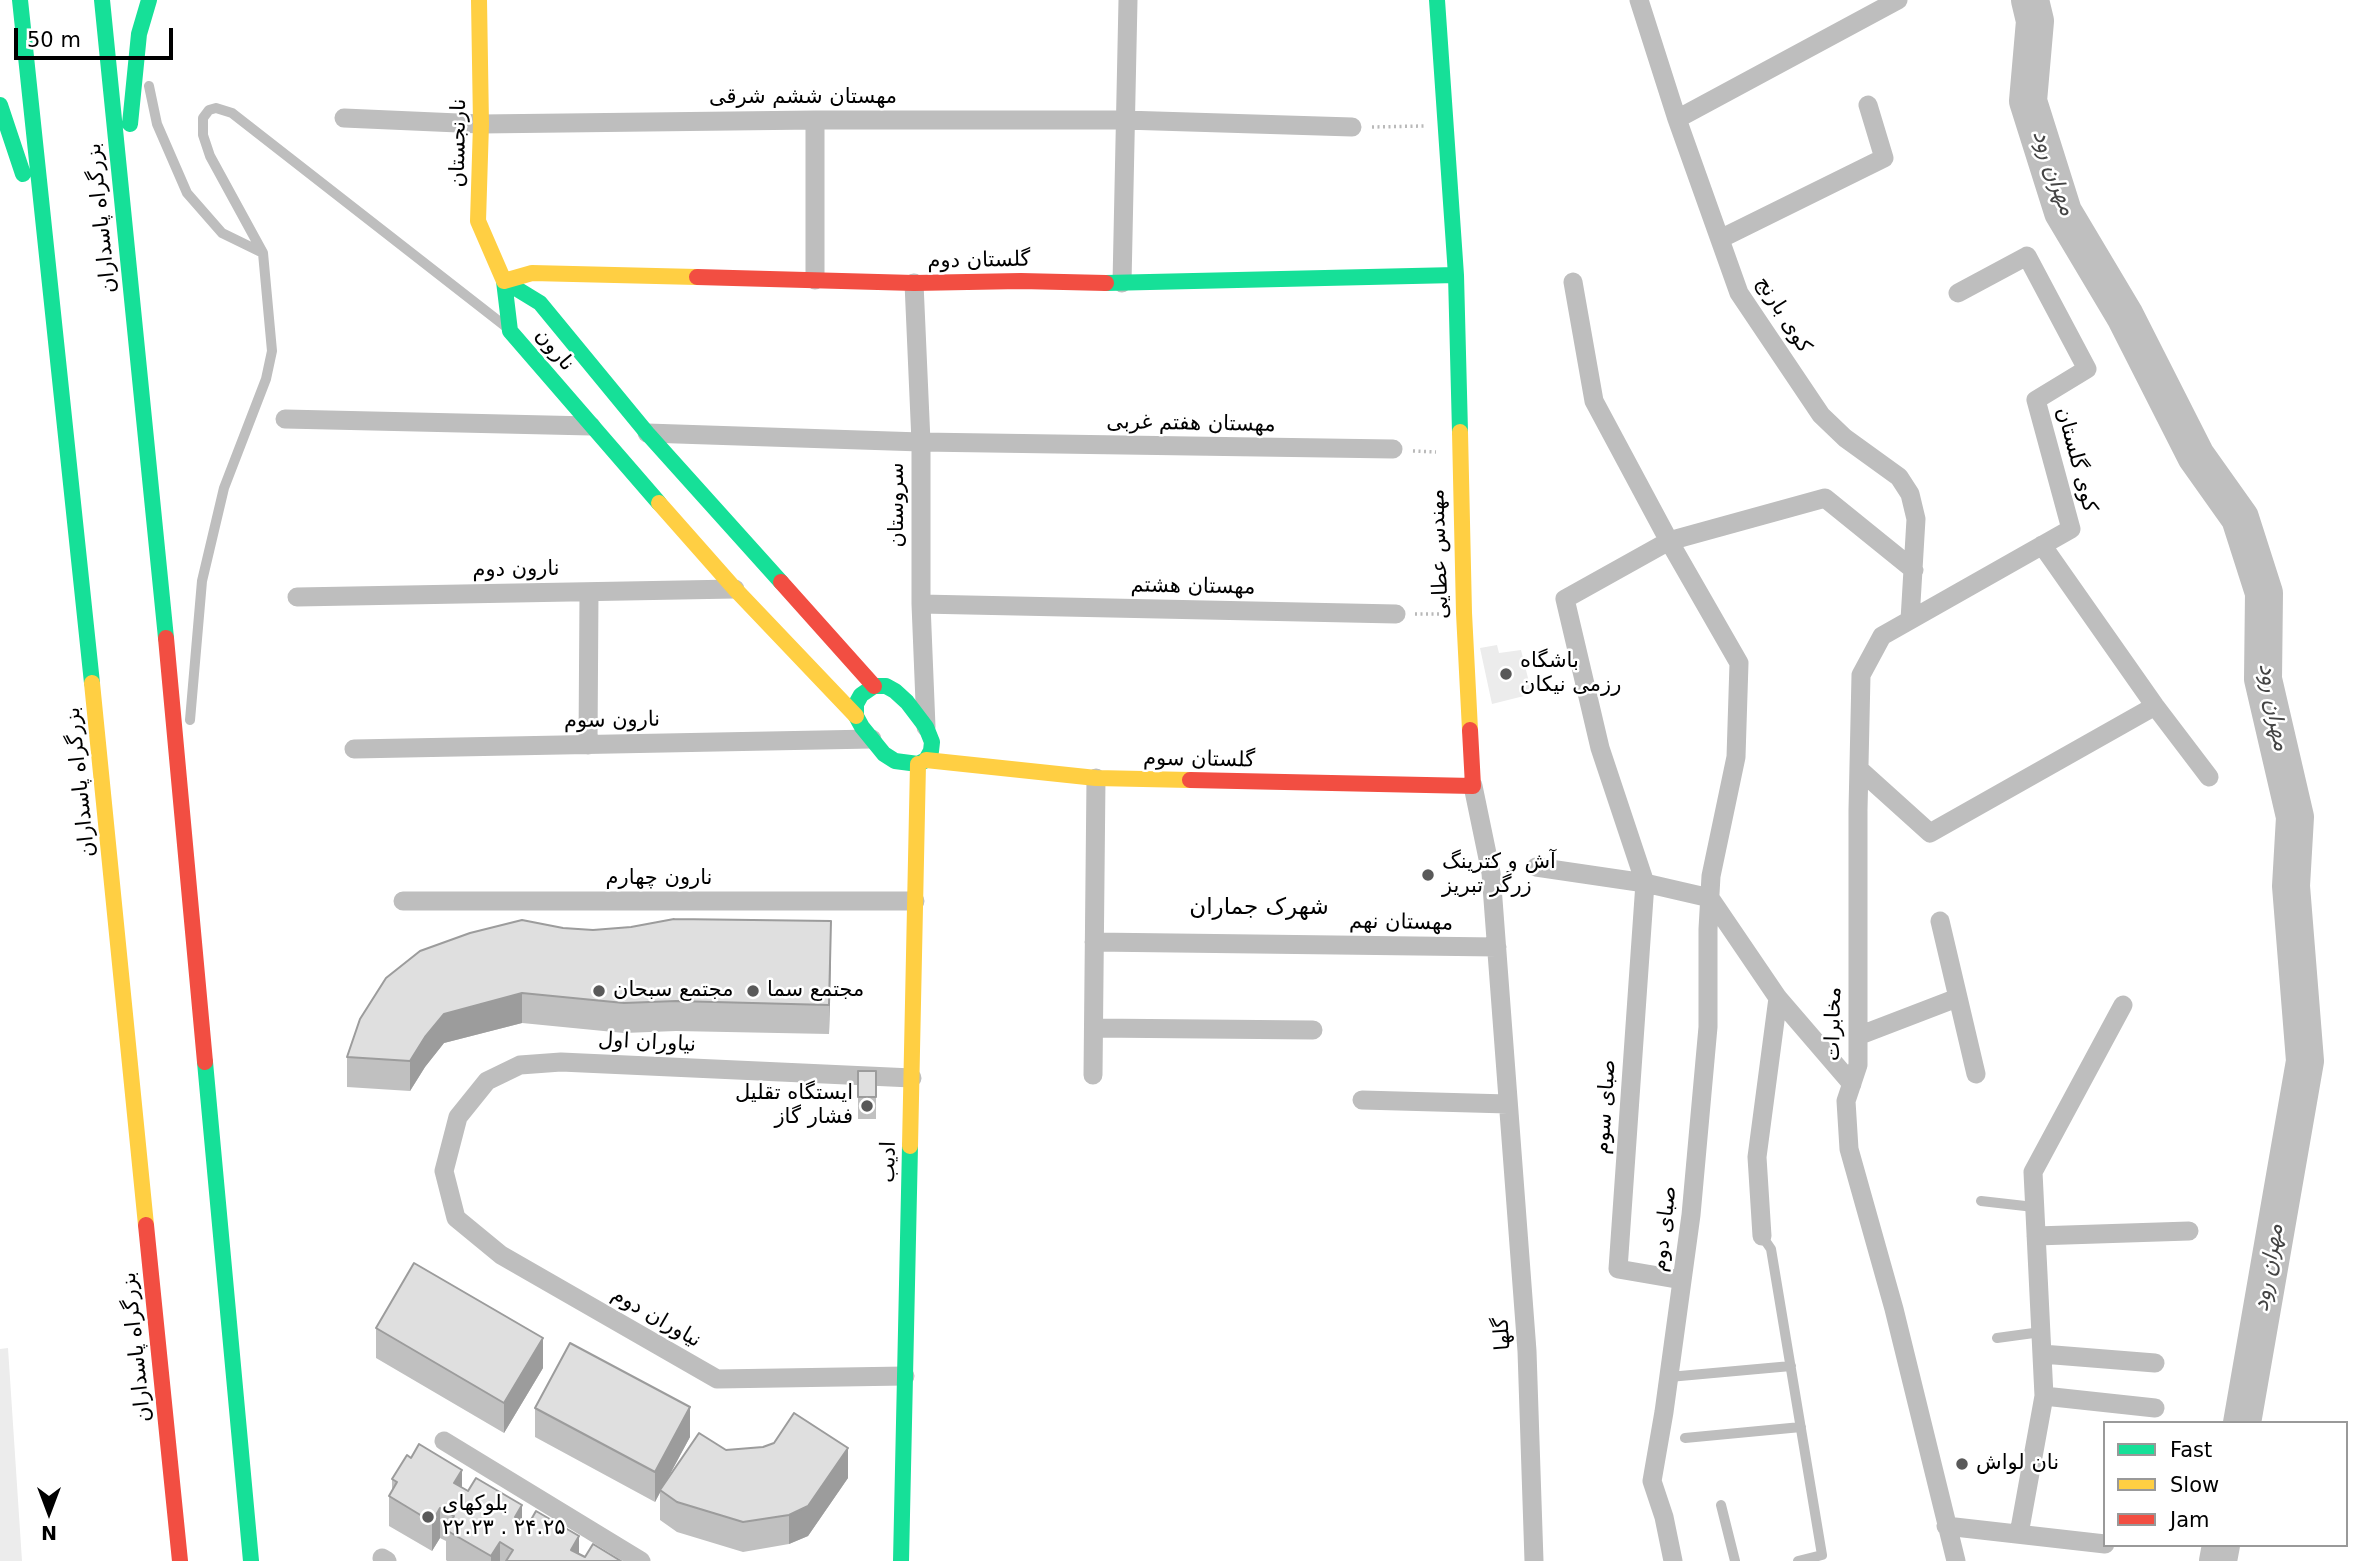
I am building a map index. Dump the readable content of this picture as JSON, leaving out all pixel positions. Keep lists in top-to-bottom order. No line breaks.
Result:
{"streets":{"main road":["نارنجستان","بزرگراه پاسداران","گلستان دوم","نارون","مهندس عطایی","گلستان سوم","ادیب"],"street":["مهستان ششم شرقی","کوی بارنج","مهستان هفتم غربی","کوی گلستان","سروستان","نارون دوم","مهستان هشتم","نارون سوم","نارون چهارم","مهستان نهم","مخابرات","نیاوران اول","صبای سوم","صبای دوم","نیاوران دوم","گلها"]},"crossings":[["مهستان ششم شرقی","نارنجستان"],["نارنجستان","گلستان دوم"],["نارنجستان","نارون"],["گلستان دوم","نارون"],["گلستان دوم","سروستان"],["گلستان دوم","مهندس عطایی"],["کوی بارنج","کوی گلستان"],["کوی بارنج","مخابرات"],["نارون","مهستان هفتم غربی"],["نارون","سروستان"],["نارون","نارون دوم"],["نارون","نارون سوم"],["نارون","گلستان سوم"],["نارون","ادیب"],["مهستان هفتم غربی","سروستان"],["کوی گلستان","مخابرات"],["سروستان","مهستان هشتم"],["سروستان","نارون سوم"],["سروستان","گلستان سوم"],["سروستان","ادیب"],["مهندس عطایی","گلستان سوم"],["مهندس عطایی","مهستان نهم"],["مهندس عطایی","گلها"],["نارون سوم","گلستان سوم"],["نارون سوم","ادیب"],["گلستان سوم","ادیب"],["نارون چهارم","ادیب"],["نیاوران اول","ادیب"],["نیاوران اول","نیاوران دوم"],["صبای سوم","صبای دوم"],["ادیب","نیاوران دوم"]],"districts":["شهرک جماران"],"water":["مهران رود"],"places":["باشگاه رزمی نیکان","آش و کترینگ زرگر تبریز","مجتمع سبحان","مجتمع سما","ایستگاه تقلیل فشار گاز","نان لواش","بلوکهای ۲۲.۲۳ . ۲۴.۲۵"],"legend":["Fast","Slow","Jam"],"scale_bar":"50 m","north":"bottom"}
